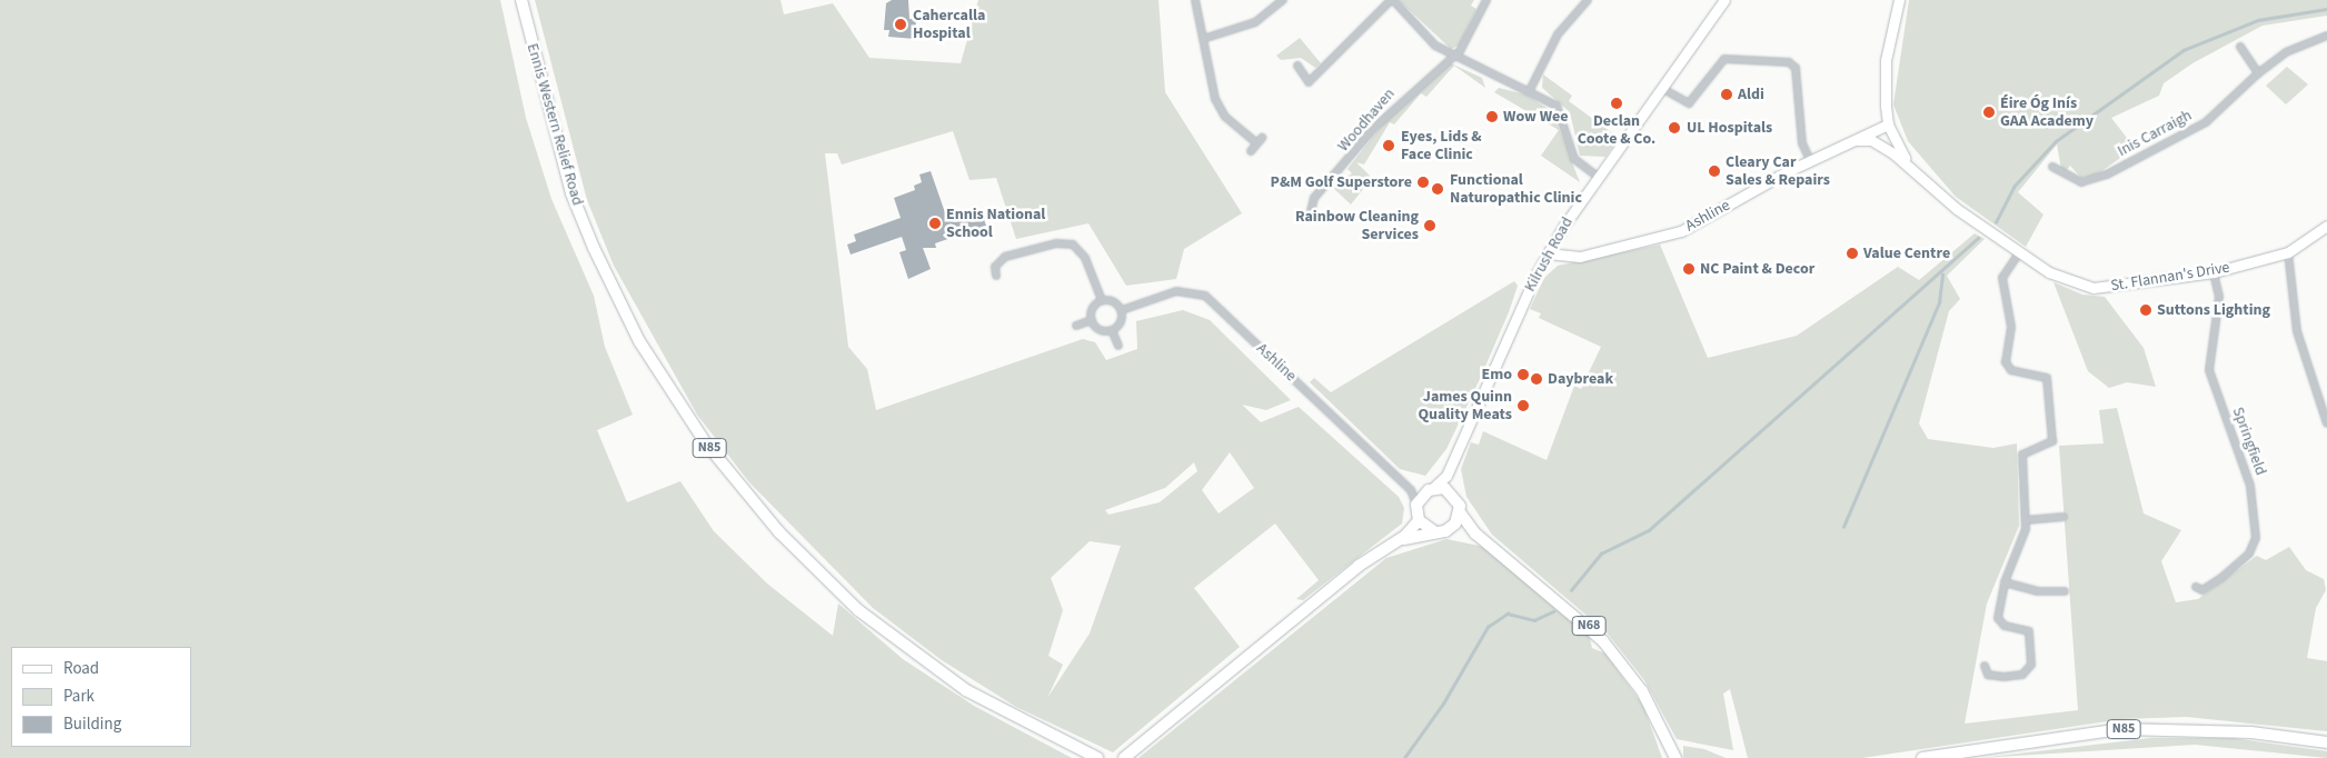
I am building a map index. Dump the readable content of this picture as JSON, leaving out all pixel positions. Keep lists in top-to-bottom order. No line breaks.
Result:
{"streets":{"main road":["Ennis Western Relief Road","N85","N68"],"street":["Woodhaven","Inis Carraigh","Ashline","Kilrush Road","St. Flannan's Drive","Springfield"]},"crossings":[["Ashline","Kilrush Road"],["Ashline","N68"],["Kilrush Road","N68"],["St. Flannan's Drive","Springfield"]],"places":["Cahercalla Hospital","Aldi","Declan Coote & Co.","Éire Óg Inís GAA Academy","Wow Wee","UL Hospitals","Eyes, Lids & Face Clinic","Cleary Car Sales & Repairs","P&M Golf Superstore","Functional Naturopathic Clinic","Ennis National School","Rainbow Cleaning Services","Value Centre","NC Paint & Decor","Suttons Lighting","Emo","Daybreak","James Quinn Quality Meats"],"legend":["Road","Park","Building"]}
